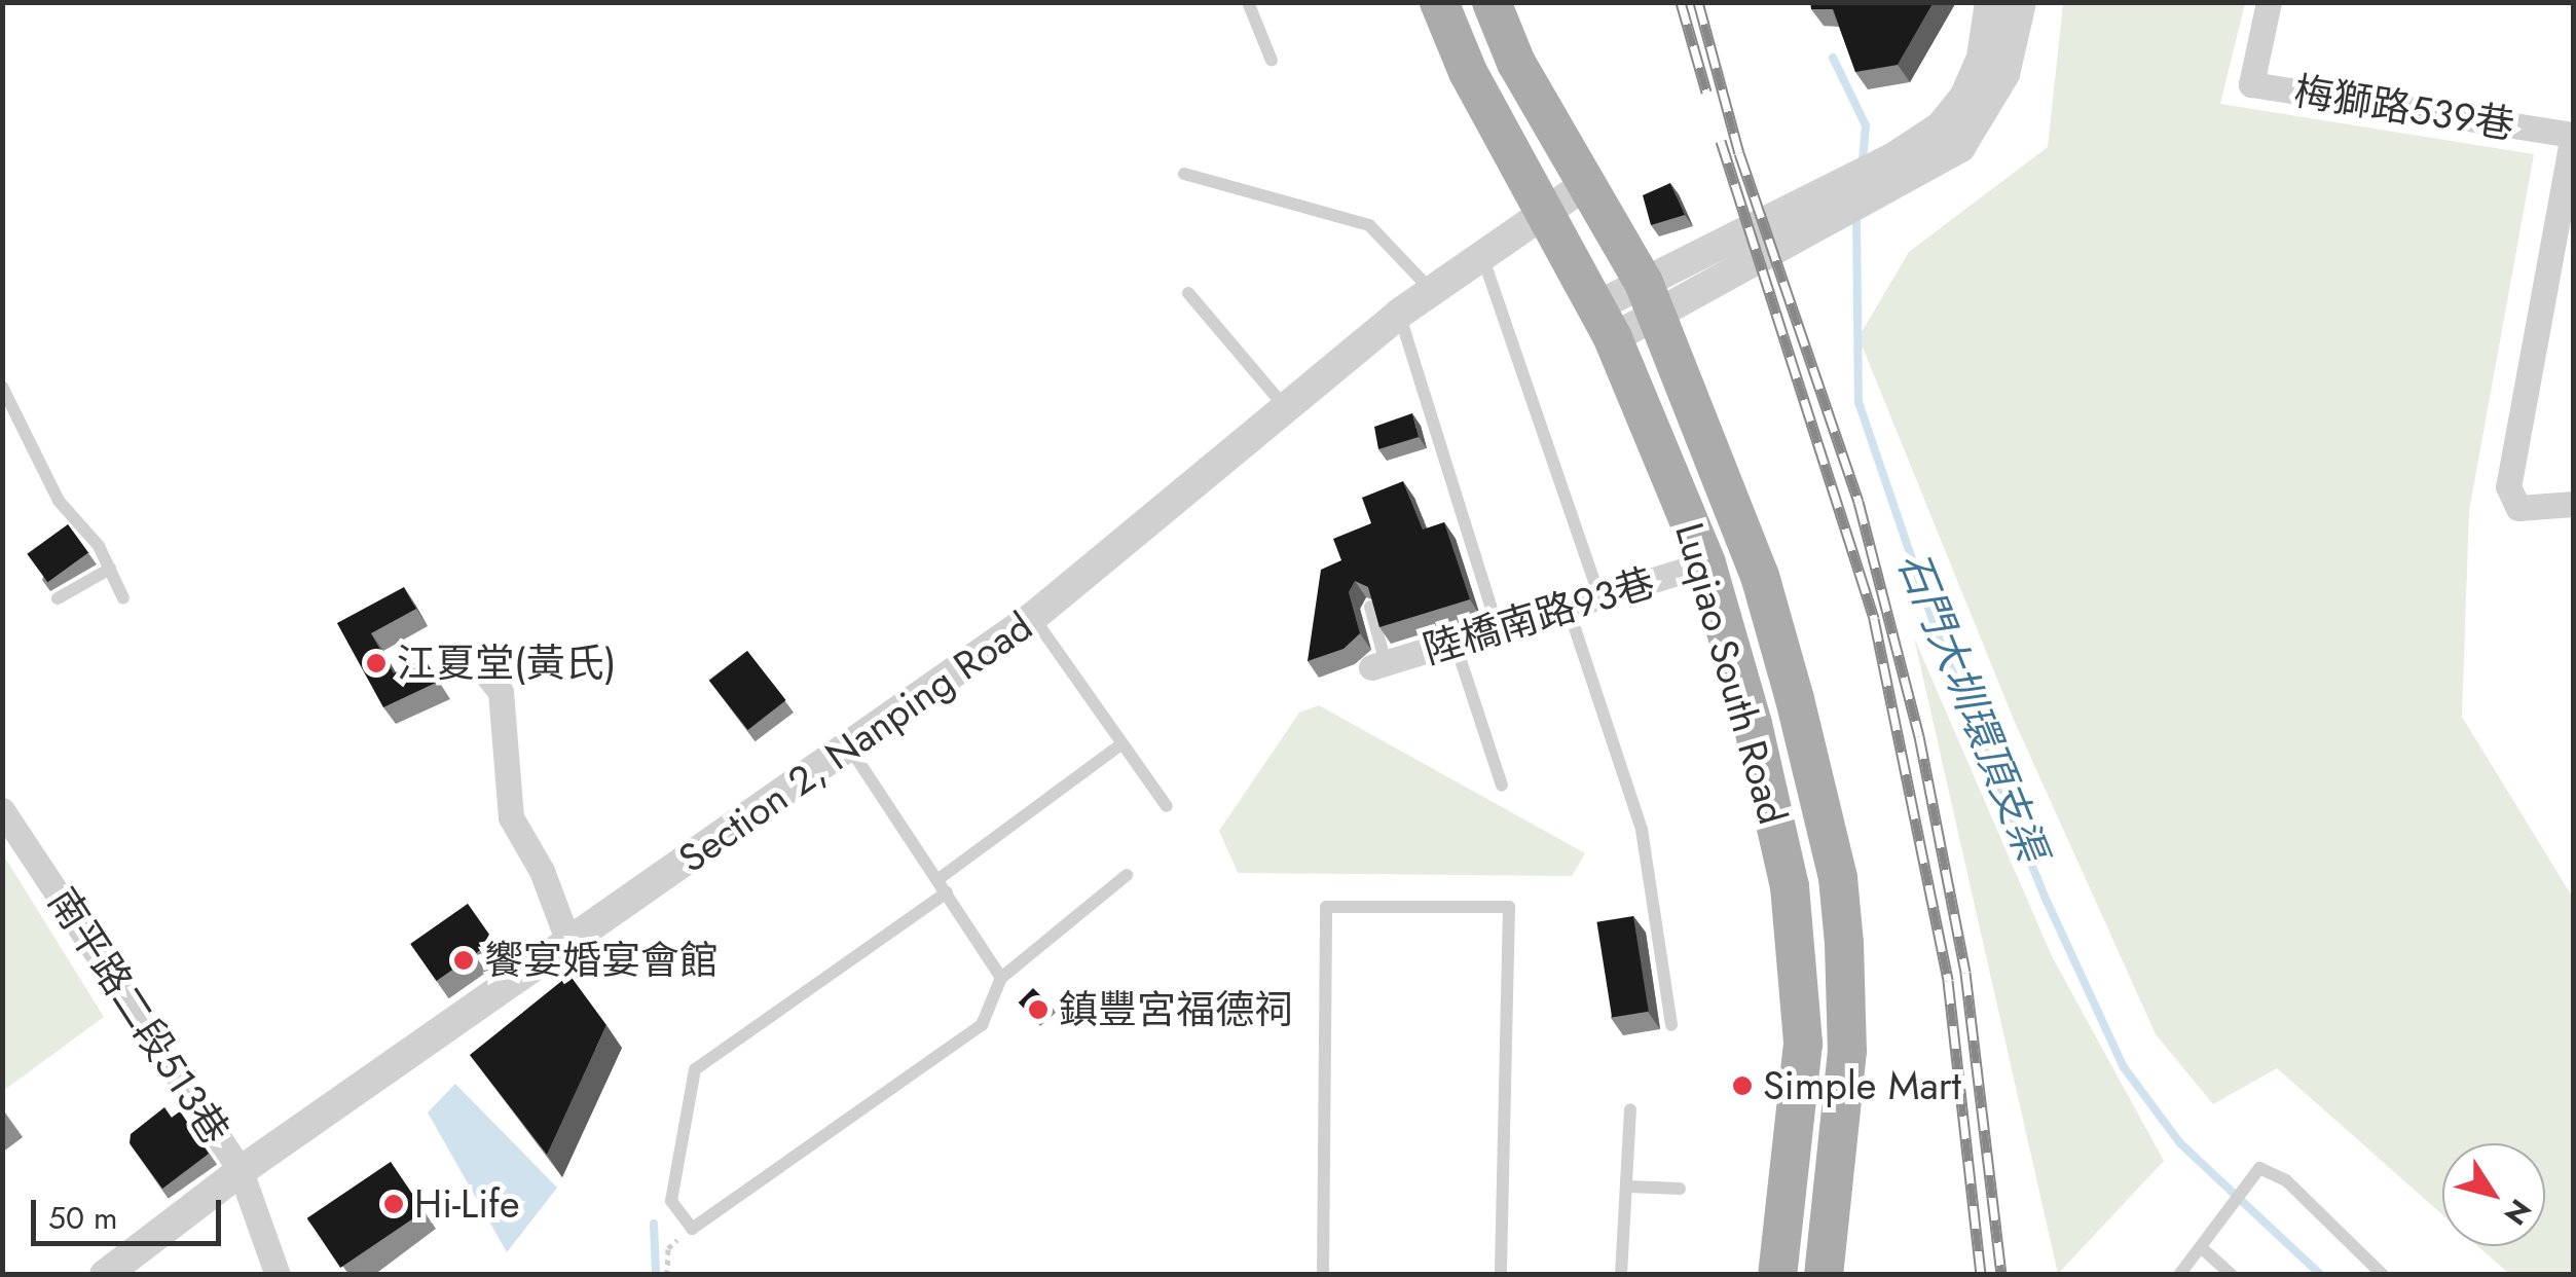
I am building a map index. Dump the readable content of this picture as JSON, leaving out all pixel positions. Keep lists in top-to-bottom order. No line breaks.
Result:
{"streets":{"main road":["Luqiao South Road"],"street":["梅獅路539巷","陸橋南路93巷","Section 2, Nanping Road","南平路二段513巷"]},"crossings":[["陸橋南路93巷","Luqiao South Road"],["Luqiao South Road","Section 2, Nanping Road"],["Section 2, Nanping Road","南平路二段513巷"]],"water":["石門大圳環頂支渠"],"places":["江夏堂(黃氏)","饗宴婚宴會館","鎮豐宮福德祠","Simple Mart","Hi-Life"],"scale_bar":"50 m","north":"bottom right"}
